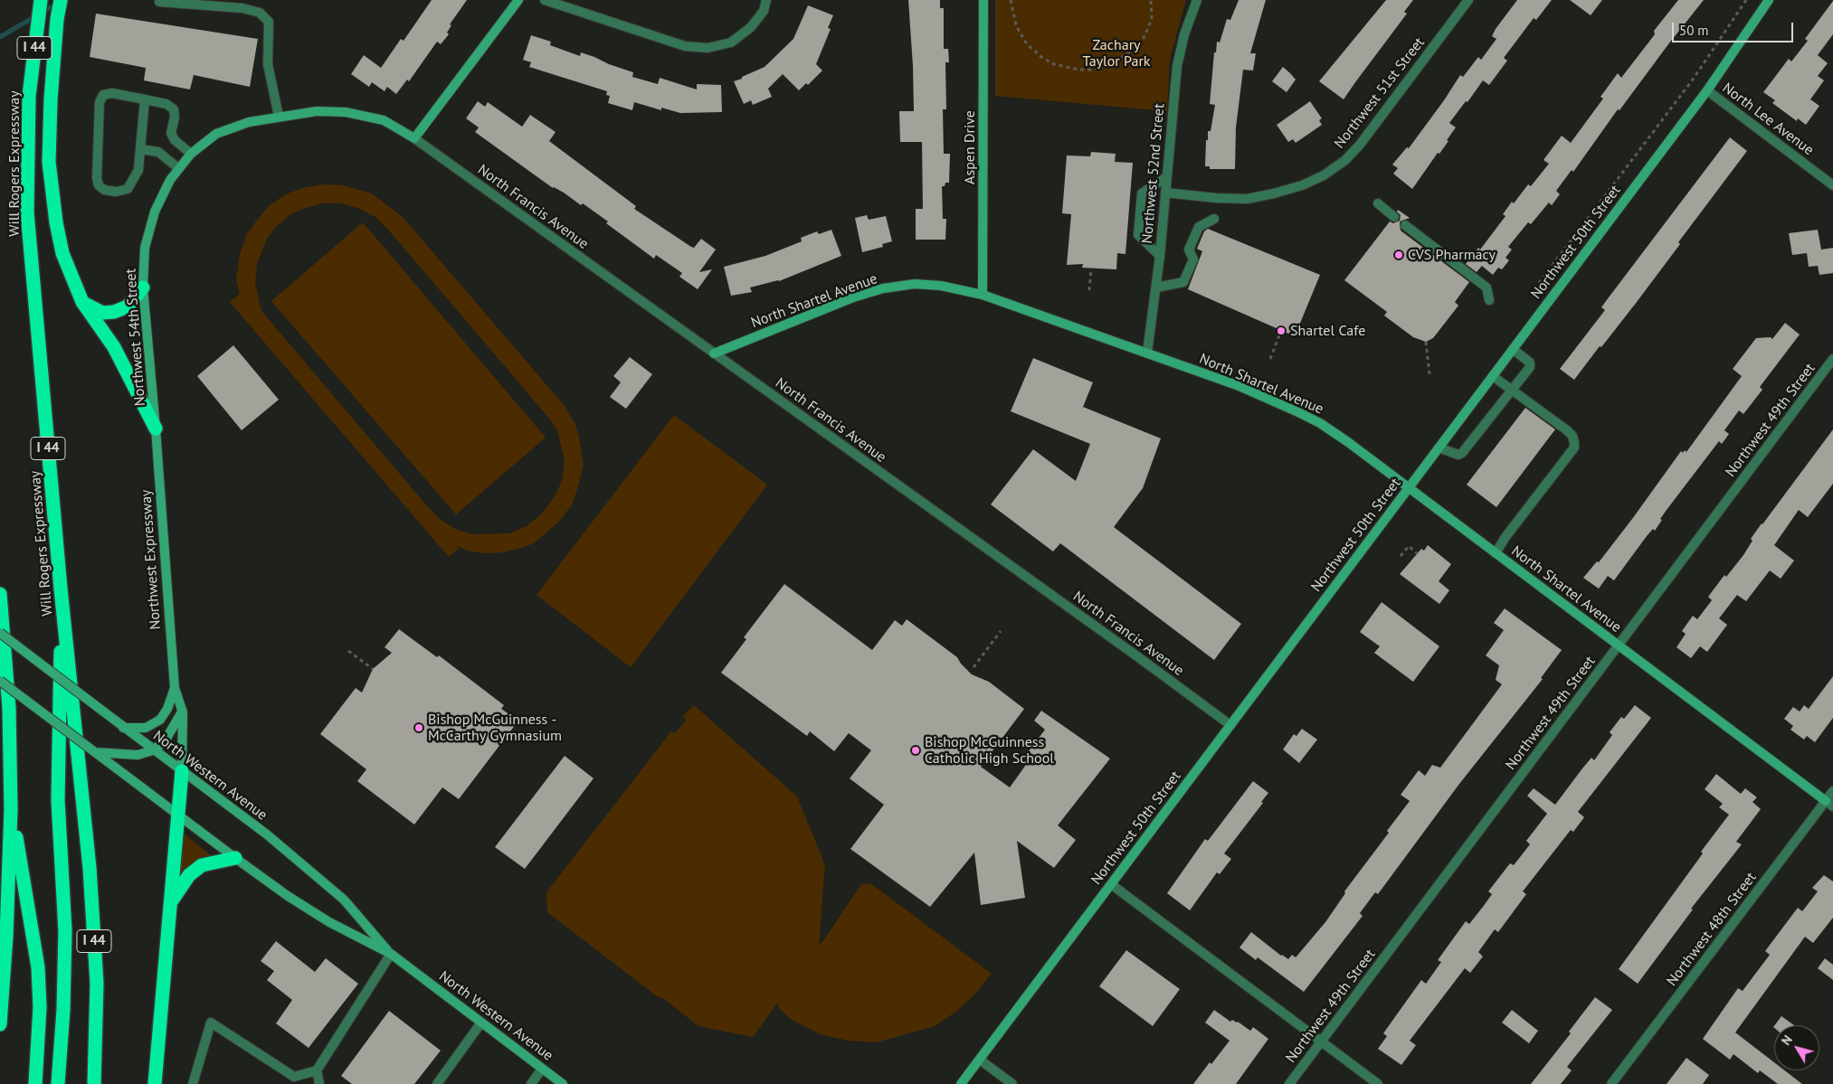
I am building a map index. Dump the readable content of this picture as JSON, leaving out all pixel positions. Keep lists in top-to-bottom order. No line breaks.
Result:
{"streets":{"highway":["I 44","Will Rogers Expressway"],"main road":["Aspen Drive","Northwest 50th Street","North Shartel Avenue","Northwest 54th Street","Northwest Expressway","North Western Avenue"],"street":["Northwest 51st Street","North Lee Avenue","Northwest 52nd Street","North Francis Avenue","Northwest 49th Street","Northwest 48th Street"]},"crossings":[["Northwest 51st Street","Northwest 52nd Street"],["North Lee Avenue","Northwest 50th Street"],["Aspen Drive","North Shartel Avenue"],["Northwest 52nd Street","North Shartel Avenue"],["North Francis Avenue","Northwest 50th Street"],["North Francis Avenue","North Shartel Avenue"],["North Francis Avenue","Northwest 54th Street"],["Northwest 50th Street","North Shartel Avenue"],["North Shartel Avenue","Northwest 49th Street"],["North Shartel Avenue","Northwest 48th Street"],["Northwest 54th Street","Northwest Expressway"],["Northwest Expressway","North Western Avenue"]],"parks":["Zachary Taylor Park"],"places":["CVS Pharmacy","Shartel Cafe","Bishop McGuinness - McCarthy Gymnasium","Bishop McGuinness Catholic High School"],"scale_bar":"50 m","north":"top left"}
